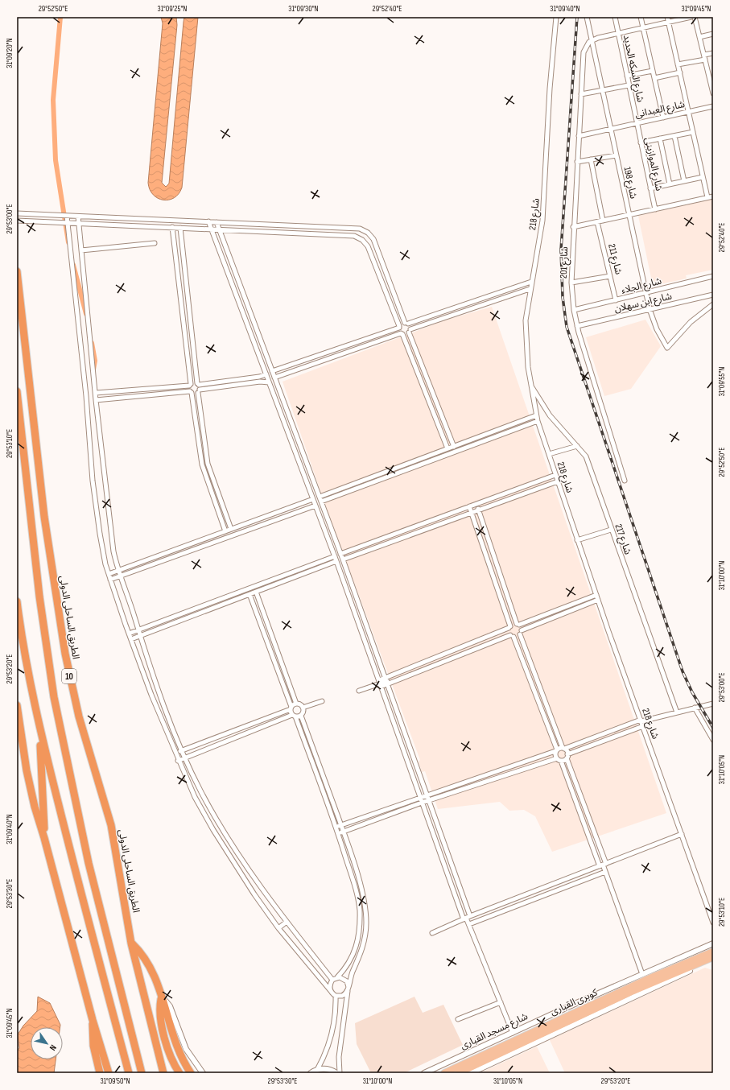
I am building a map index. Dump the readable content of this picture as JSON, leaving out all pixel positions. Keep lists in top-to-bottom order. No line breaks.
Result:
{"streets":{"highway":["الطريق الساحلى الدولى","10"],"main road":["كوبرى القبارى"],"street":["شارع السكه الحديد","شارع العبدانى","شارع الموازينى","شارع 198","شارع 218","شارع 211","شارع 201","شارع الجلاء","شارع ابن سهلان","شارع 217","شارع مسجد القبارى"]},"crossings":[["شارع السكه الحديد","شارع العبدانى"],["شارع السكه الحديد","شارع الموازينى"],["شارع العبدانى","شارع الموازينى"],["شارع العبدانى","شارع 198"],["شارع العبدانى","شارع 201"],["شارع 198","شارع 201"],["شارع 198","شارع الجلاء"],["شارع 198","شارع ابن سهلان"],["شارع 218","شارع 217"],["شارع 211","شارع الجلاء"],["شارع 201","شارع الجلاء"],["شارع 201","شارع ابن سهلان"]],"north":"bottom right","coordinates":["29°52'50\"E","31°09'25\"N","31°09'30\"N","29°52'40\"E","31°09'40\"N","31°09'45\"N","31°09'20\"N","29°53'00\"E","31°09'55\"N","29°53'10\"E","31°10'00\"N","29°53'20\"E","31°10'05\"N","29°53'30\"E","31°09'50\"N"]}
